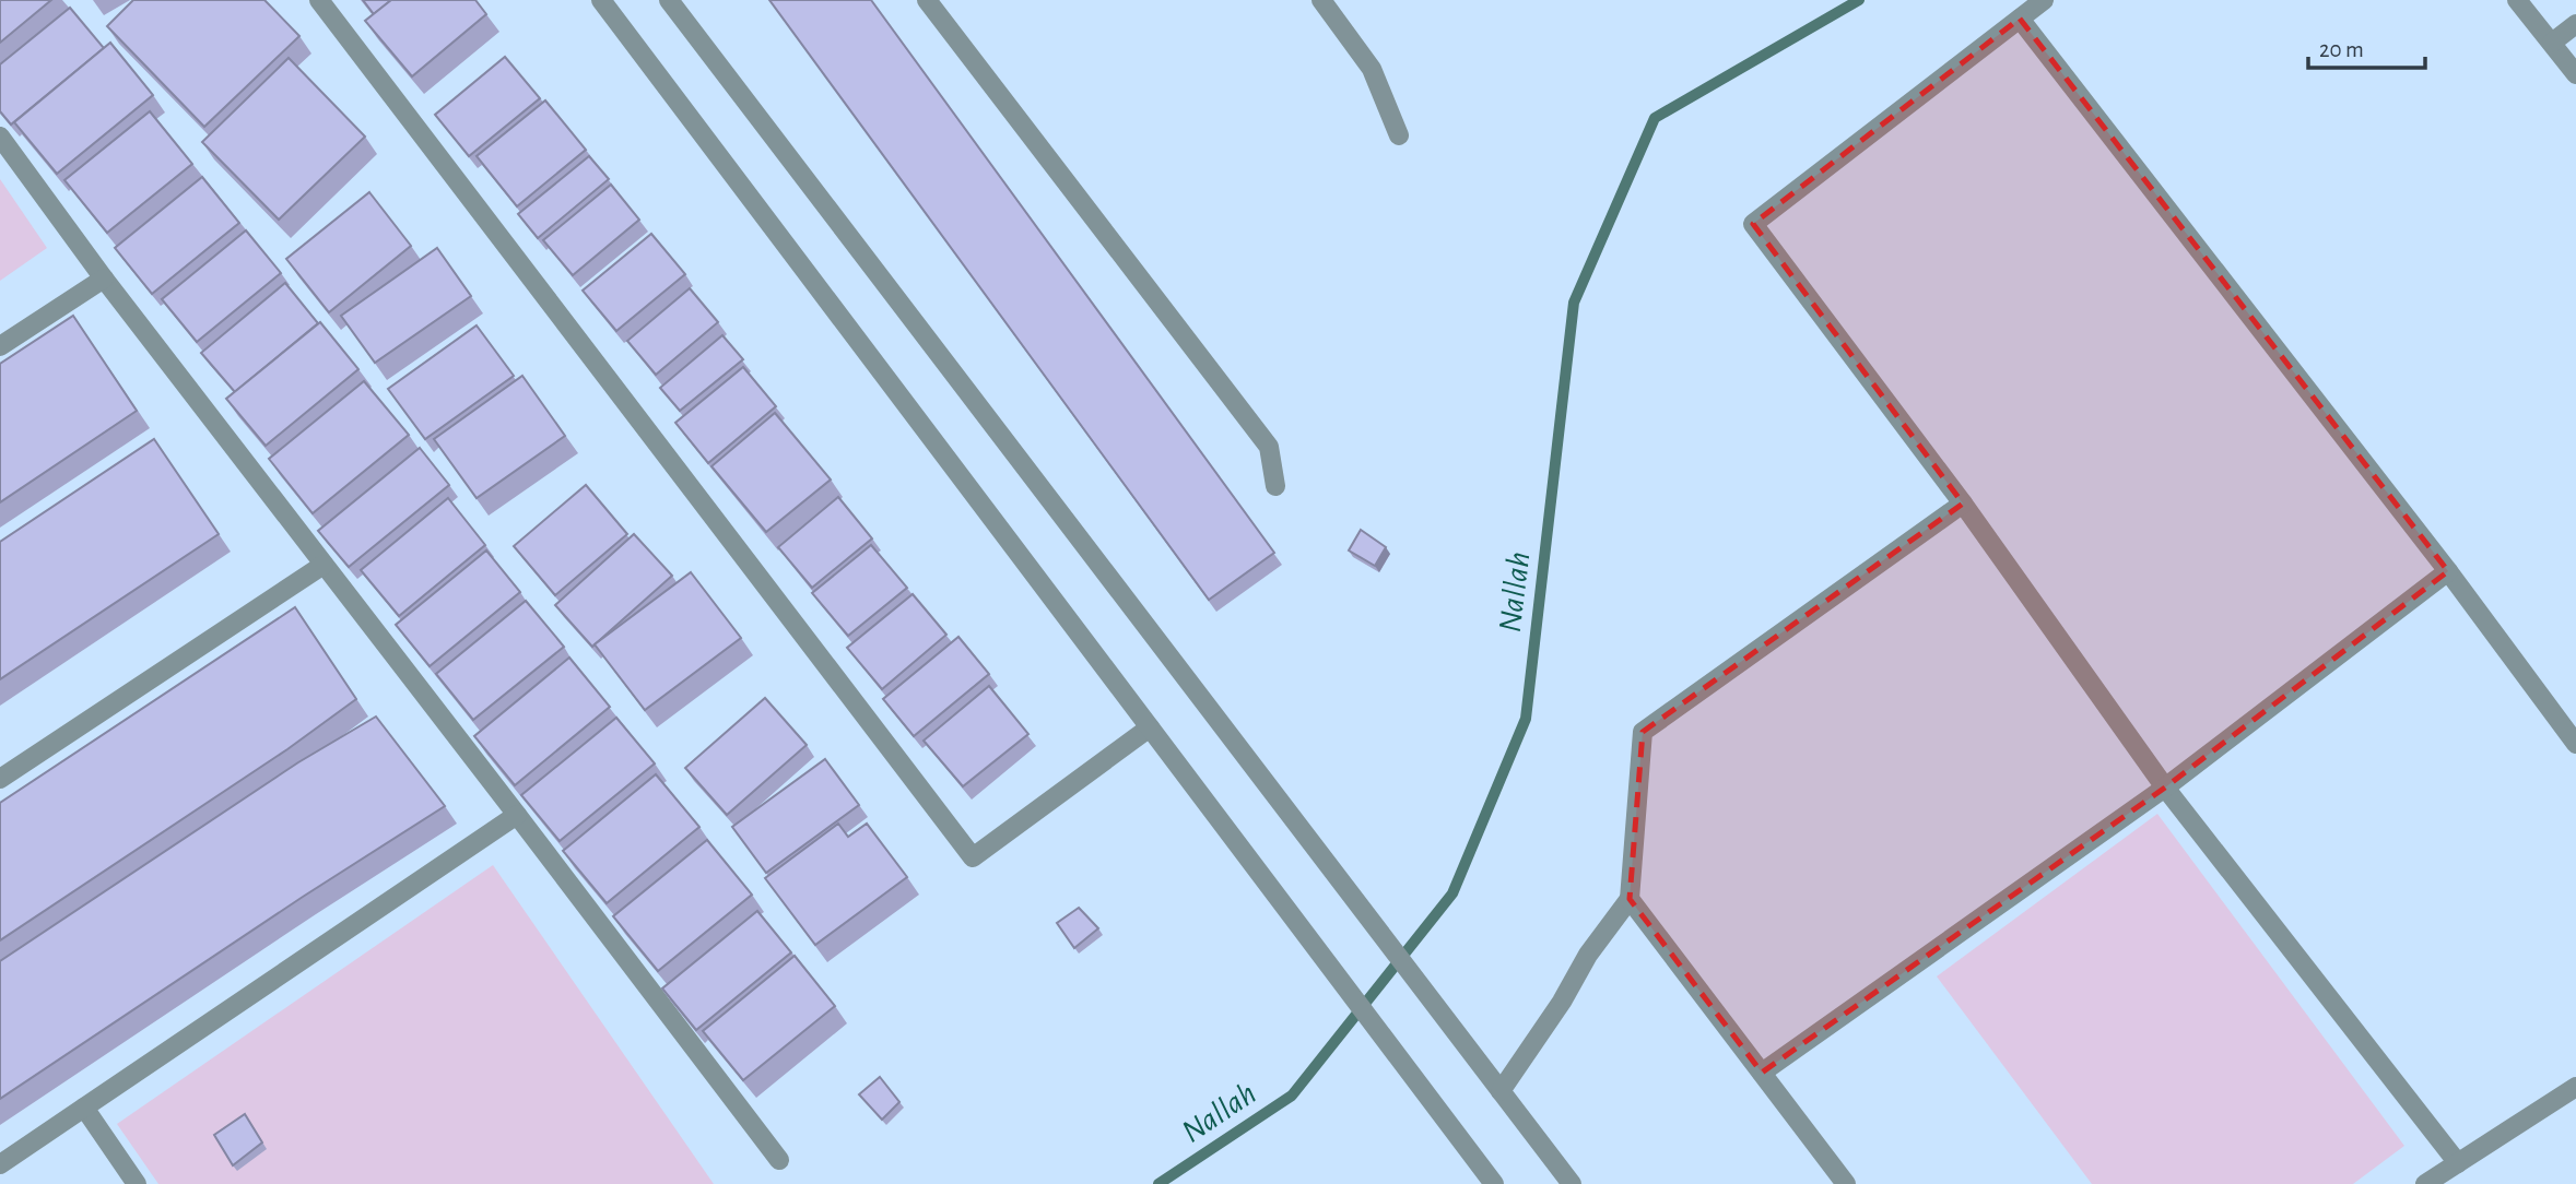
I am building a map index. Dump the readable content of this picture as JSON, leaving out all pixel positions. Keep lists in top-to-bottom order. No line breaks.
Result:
{"water":["Nallah"],"scale_bar":"20 m"}
